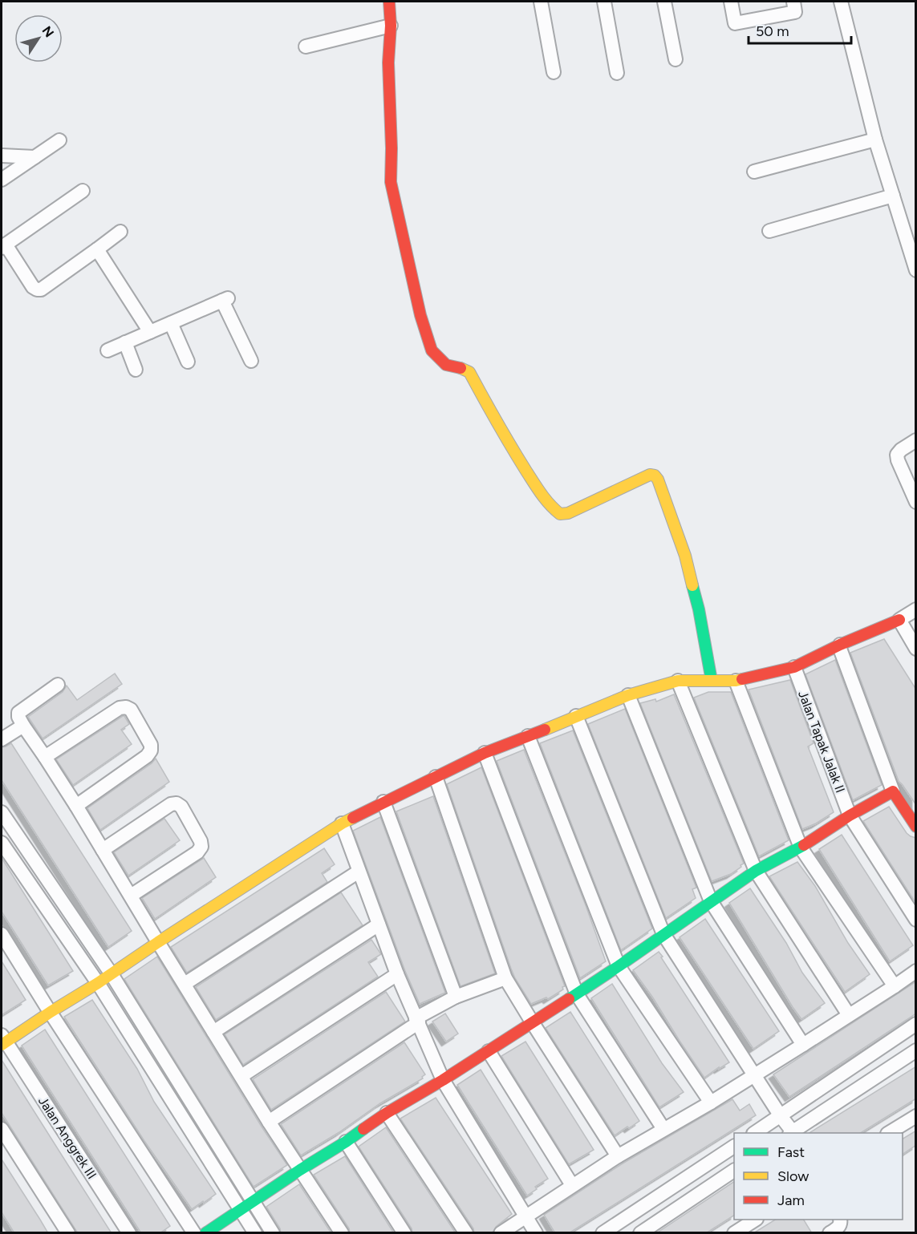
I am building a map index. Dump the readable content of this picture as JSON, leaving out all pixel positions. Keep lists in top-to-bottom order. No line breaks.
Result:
{"streets":{"street":["Jalan Tapak Jalak II","Jalan Anggrek III"]},"legend":["Fast","Slow","Jam"],"scale_bar":"50 m","north":"top right"}
